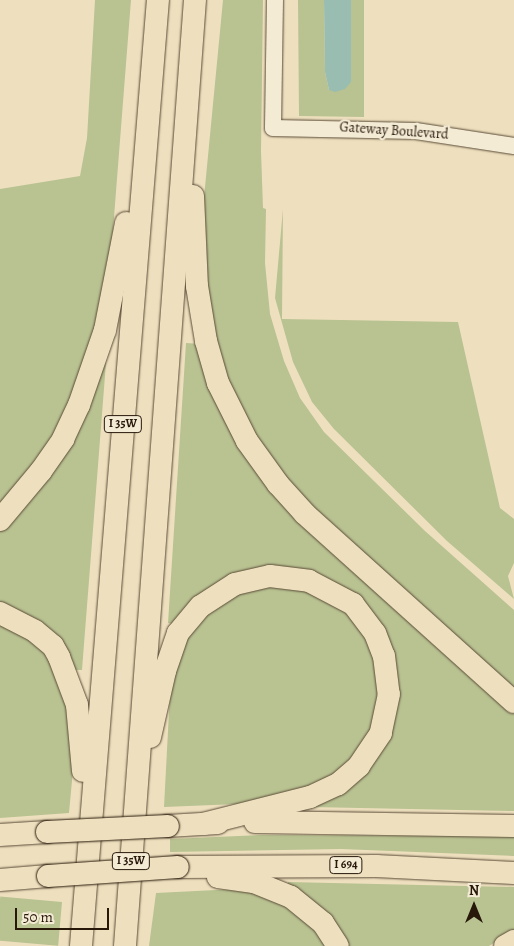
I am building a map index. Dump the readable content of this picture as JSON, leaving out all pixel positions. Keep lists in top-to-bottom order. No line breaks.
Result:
{"streets":{"highway":["I 35W","I 694"],"street":["Gateway Boulevard"]},"scale_bar":"50 m","north":"top"}
